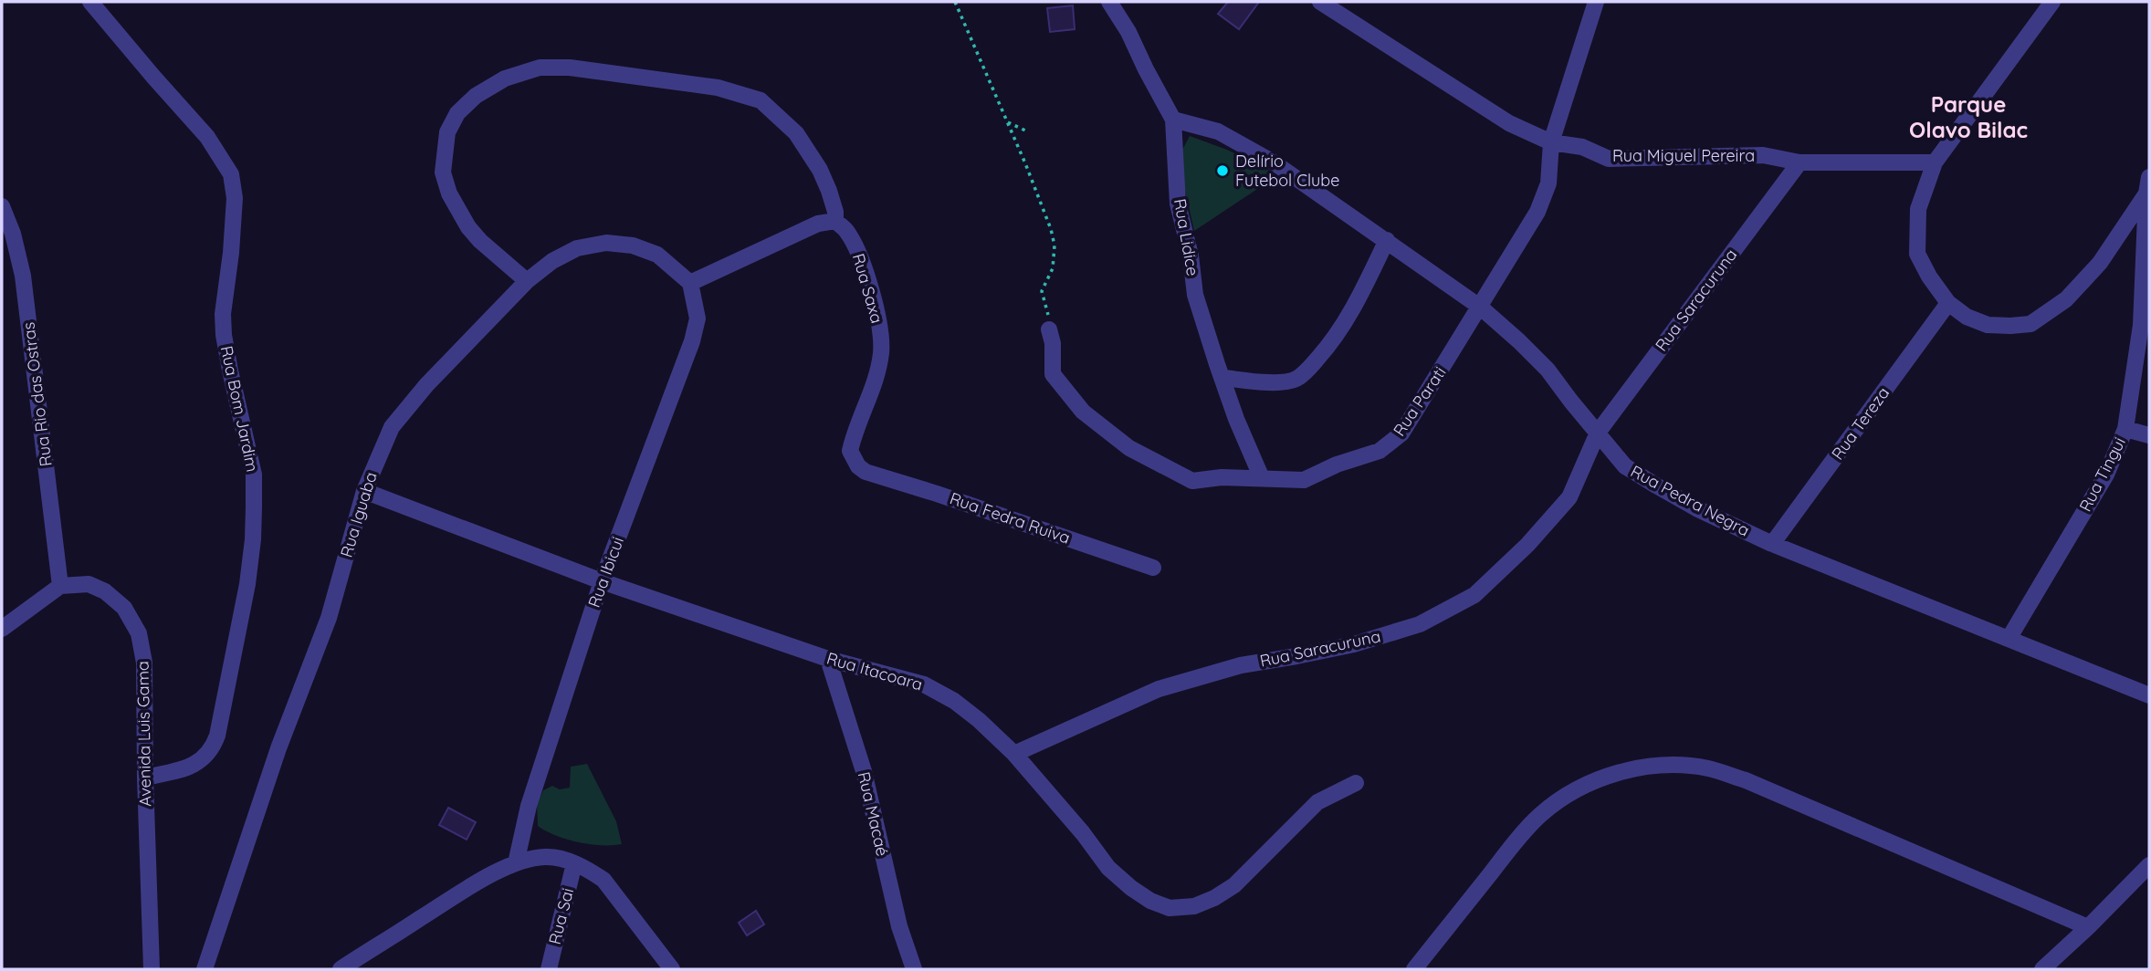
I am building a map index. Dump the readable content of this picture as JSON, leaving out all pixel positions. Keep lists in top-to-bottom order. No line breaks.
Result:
{"streets":{"street":["Rua Miguel Pereira","Rua Lidice","Rua Saxa","Rua Saracuruna","Rua Rio das Ostras","Rua Parati","Rua Bom Jardim","Rua Tereza","Rua Tingui","Rua Pedra Negra","Rua Iguaba","Rua Fedra Ruiva","Rua Ibicui","Rua Itacoara","Avenida Luis Gama","Rua Macaé","Rua Sai"]},"crossings":[["Rua Miguel Pereira","Rua Saracuruna"],["Rua Miguel Pereira","Rua Parati"],["Rua Lidice","Rua Parati"],["Rua Lidice","Rua Pedra Negra"],["Rua Saxa","Rua Fedra Ruiva"],["Rua Saracuruna","Rua Pedra Negra"],["Rua Saracuruna","Rua Itacoara"],["Rua Rio das Ostras","Avenida Luis Gama"],["Rua Parati","Rua Pedra Negra"],["Rua Bom Jardim","Avenida Luis Gama"],["Rua Tereza","Rua Pedra Negra"],["Rua Tingui","Rua Pedra Negra"],["Rua Iguaba","Rua Ibicui"],["Rua Iguaba","Rua Itacoara"],["Rua Ibicui","Rua Itacoara"],["Rua Itacoara","Rua Macaé"]],"districts":["Parque Olavo Bilac"],"places":["Delírio Futebol Clube"]}
